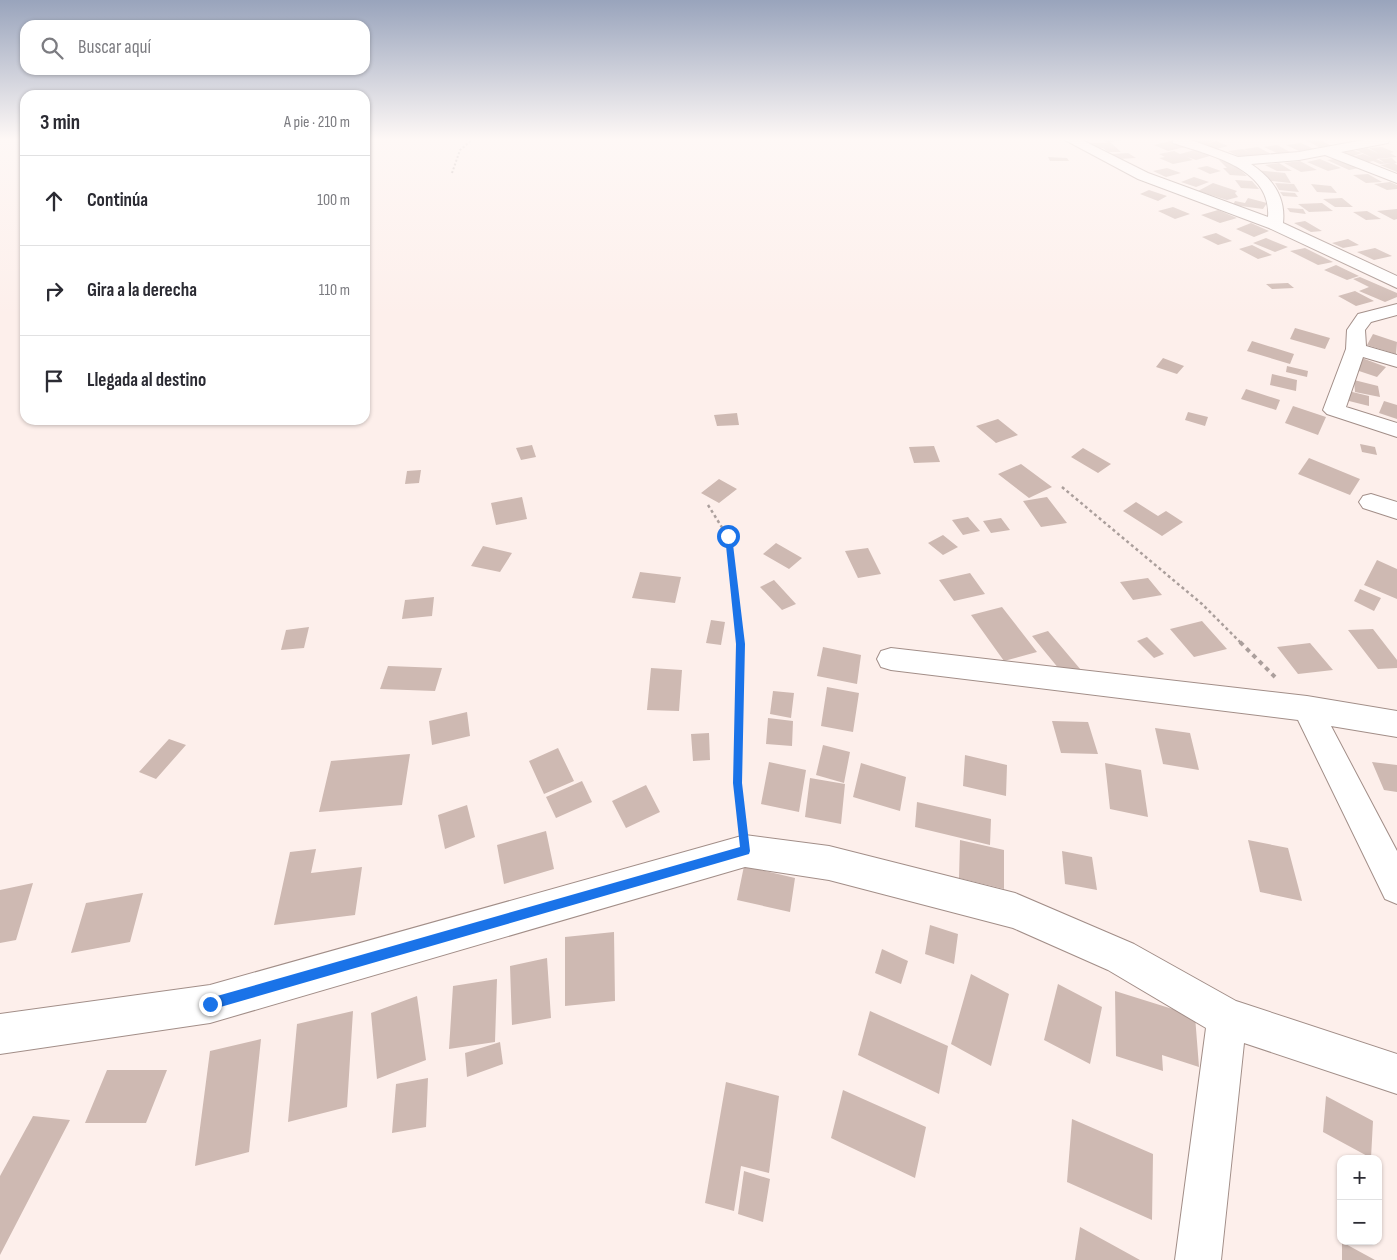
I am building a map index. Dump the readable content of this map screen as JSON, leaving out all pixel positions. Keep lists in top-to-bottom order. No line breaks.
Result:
{"page":{"search":"Buscar aquí","heading":["3 min","A pie · 210 m"],"list":[["Continúa","100 m"],["Gira a la derecha","110 m"],"Llegada al destino"],"map_buttons":["+","−"]}}
